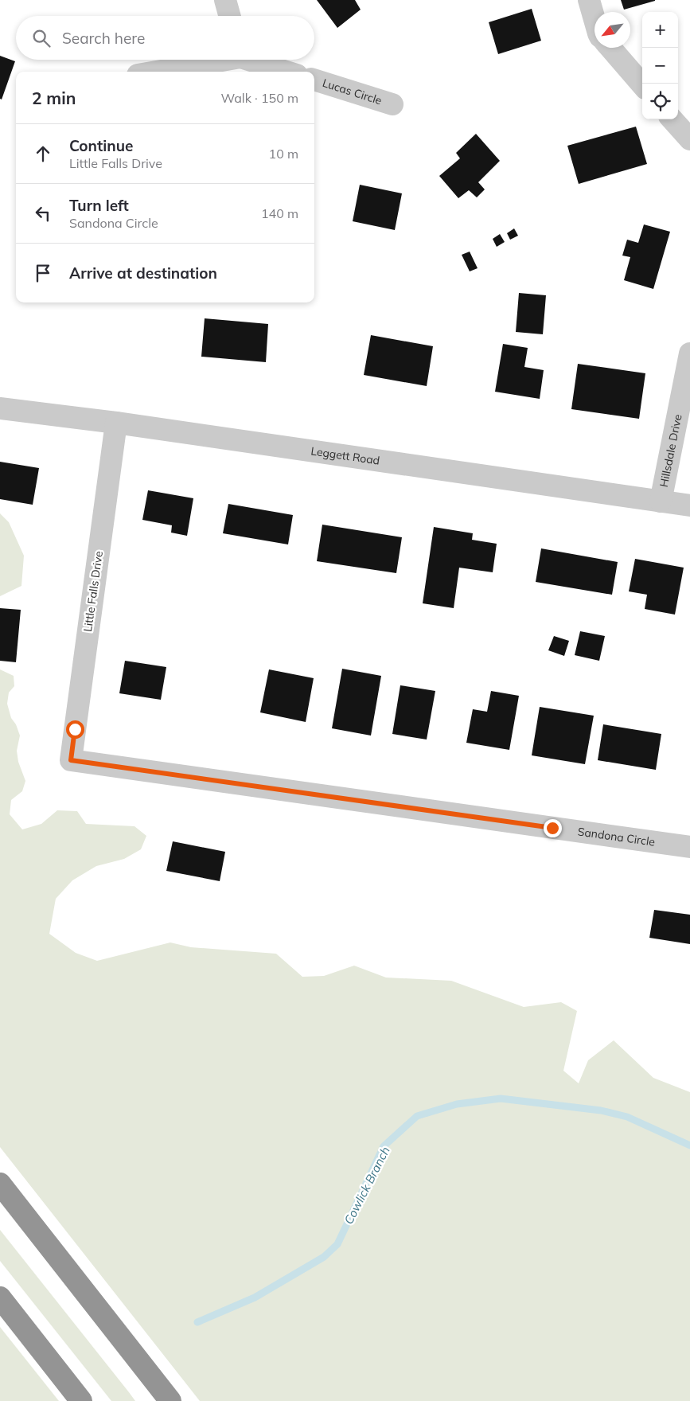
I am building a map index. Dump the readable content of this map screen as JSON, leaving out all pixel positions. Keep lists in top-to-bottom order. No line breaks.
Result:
{"streets":{"street":["Lucas Circle","Hillsdale Drive","Leggett Road","Little Falls Drive","Sandona Circle"]},"crossings":[["Hillsdale Drive","Leggett Road"],["Leggett Road","Little Falls Drive"],["Little Falls Drive","Sandona Circle"]],"water":["Cowlick Branch"],"north":"bottom left","page":{"map_buttons":["+","−"],"search":"Search here","heading":["2 min","Walk · 150 m"],"list":[["Continue","Little Falls Drive","10 m"],["Turn left","Sandona Circle","140 m"],"Arrive at destination"]}}
